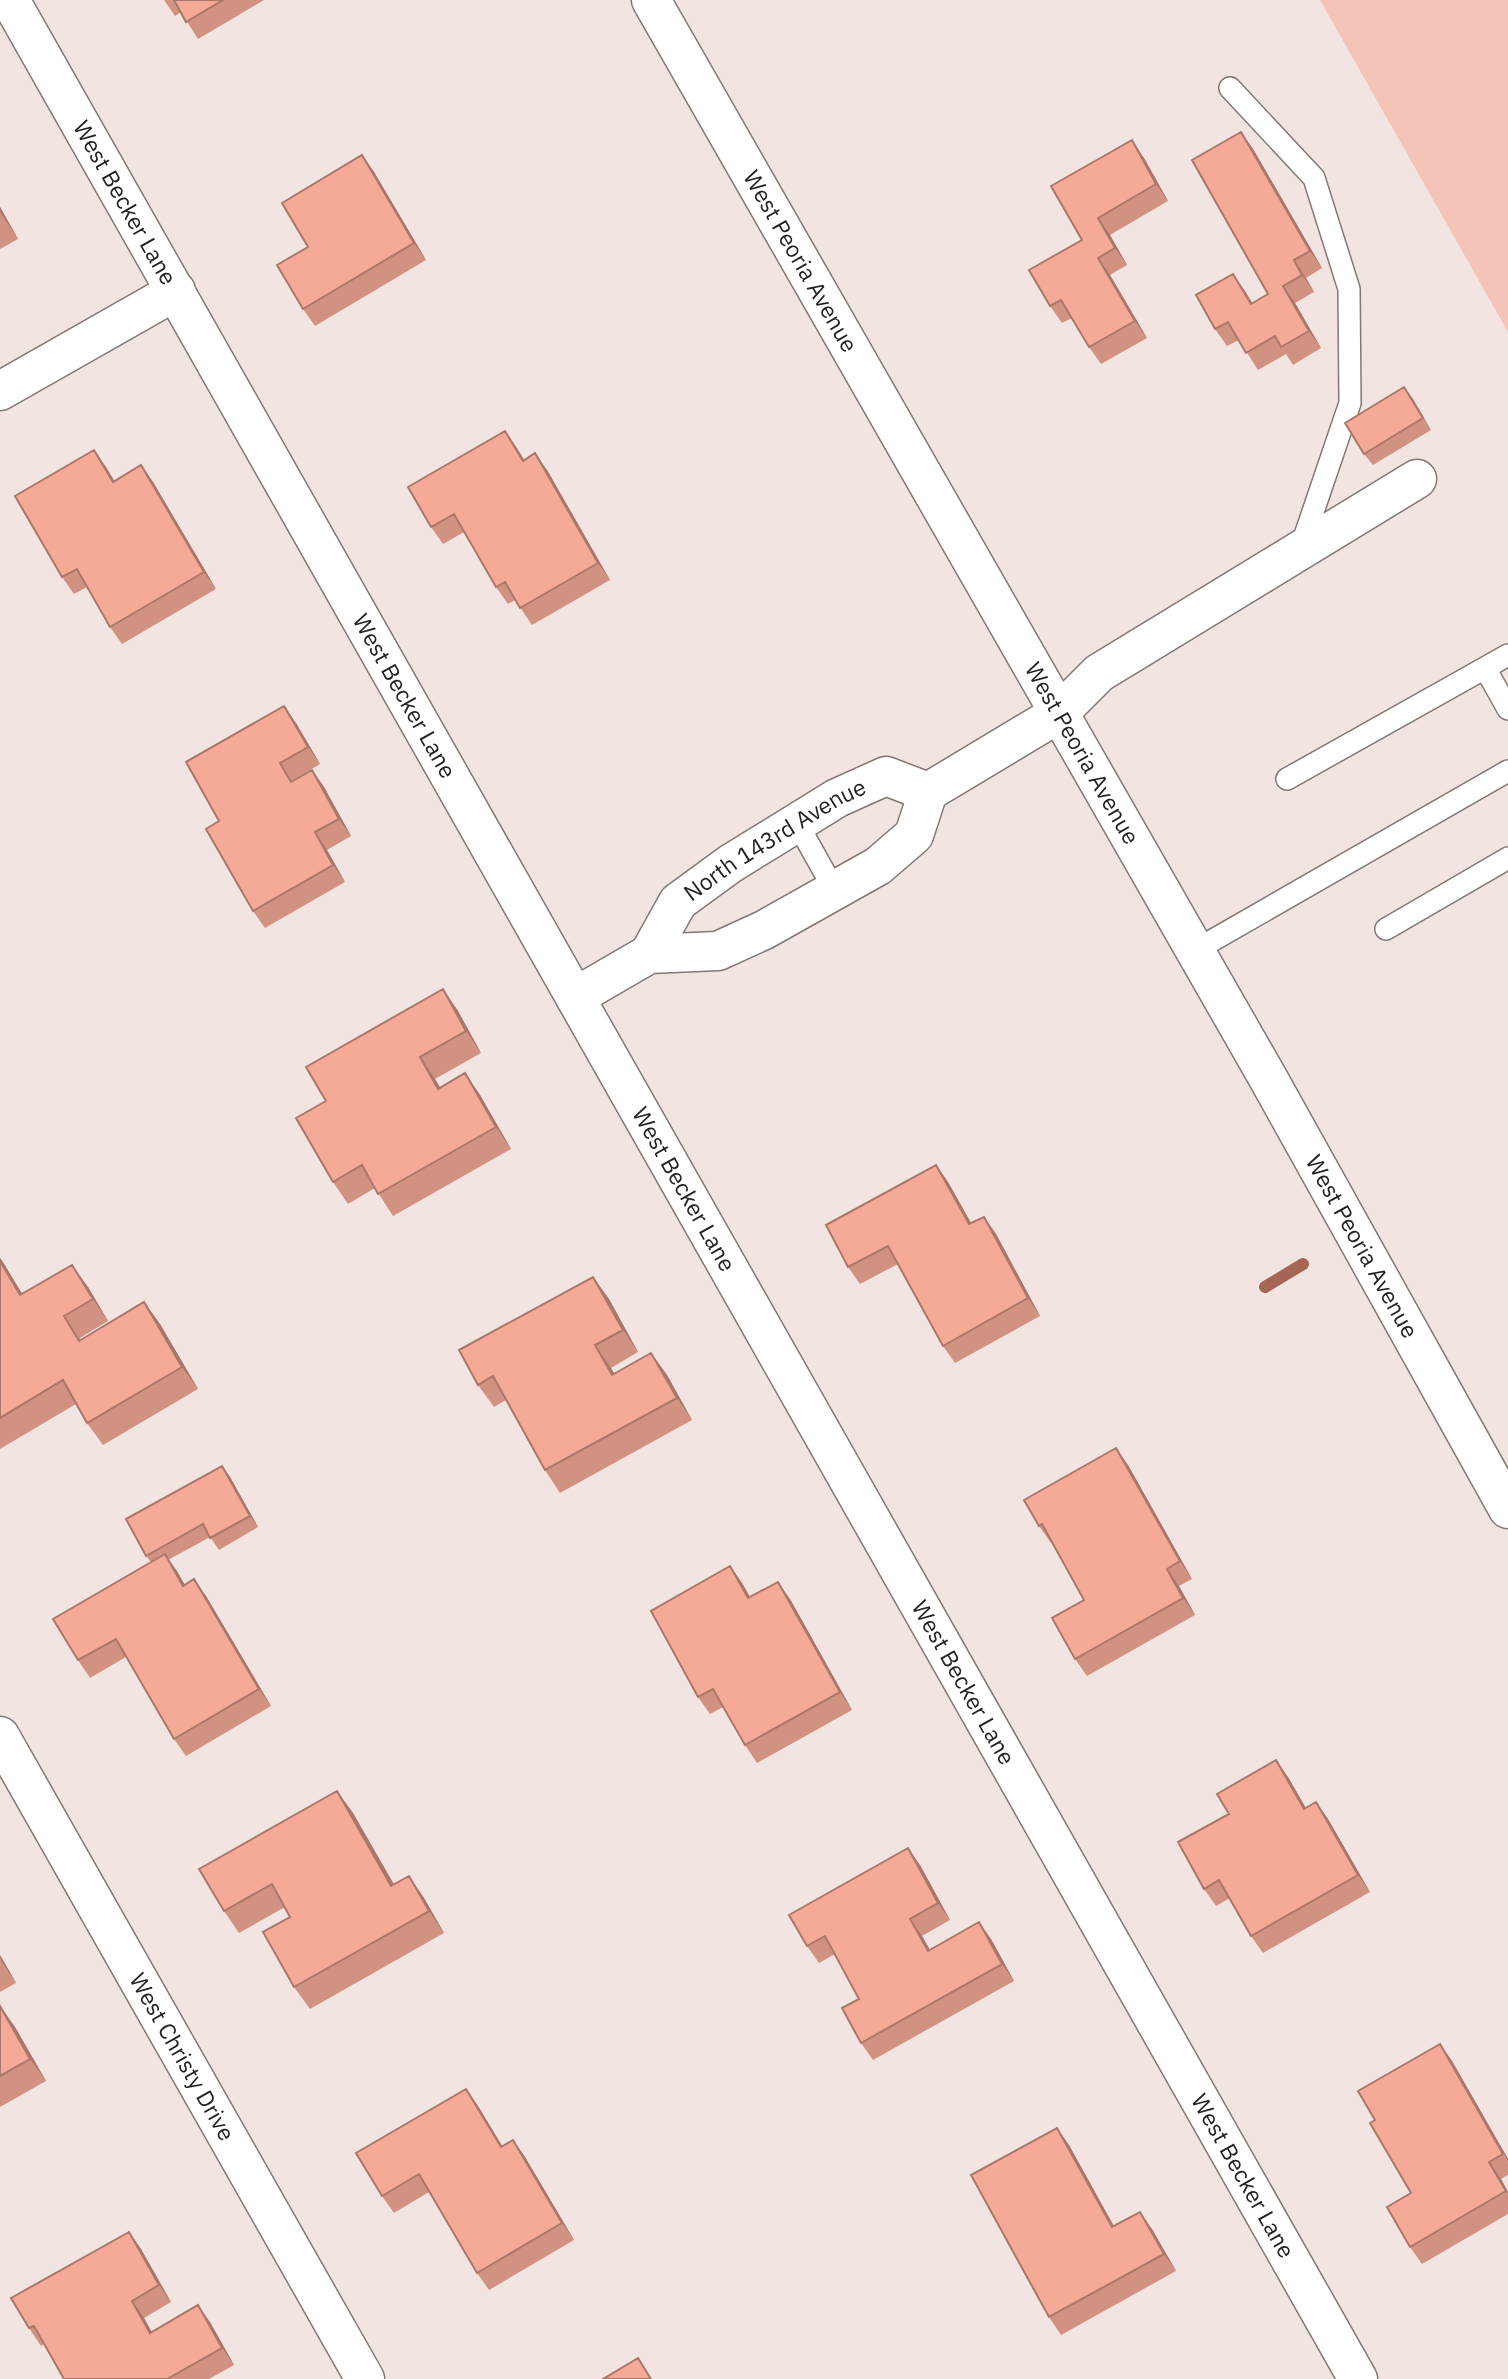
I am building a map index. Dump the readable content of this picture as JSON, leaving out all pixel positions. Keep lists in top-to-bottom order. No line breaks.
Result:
{"streets":{"street":["West Becker Lane","West Peoria Avenue","North 143rd Avenue","West Christy Drive"]}}
